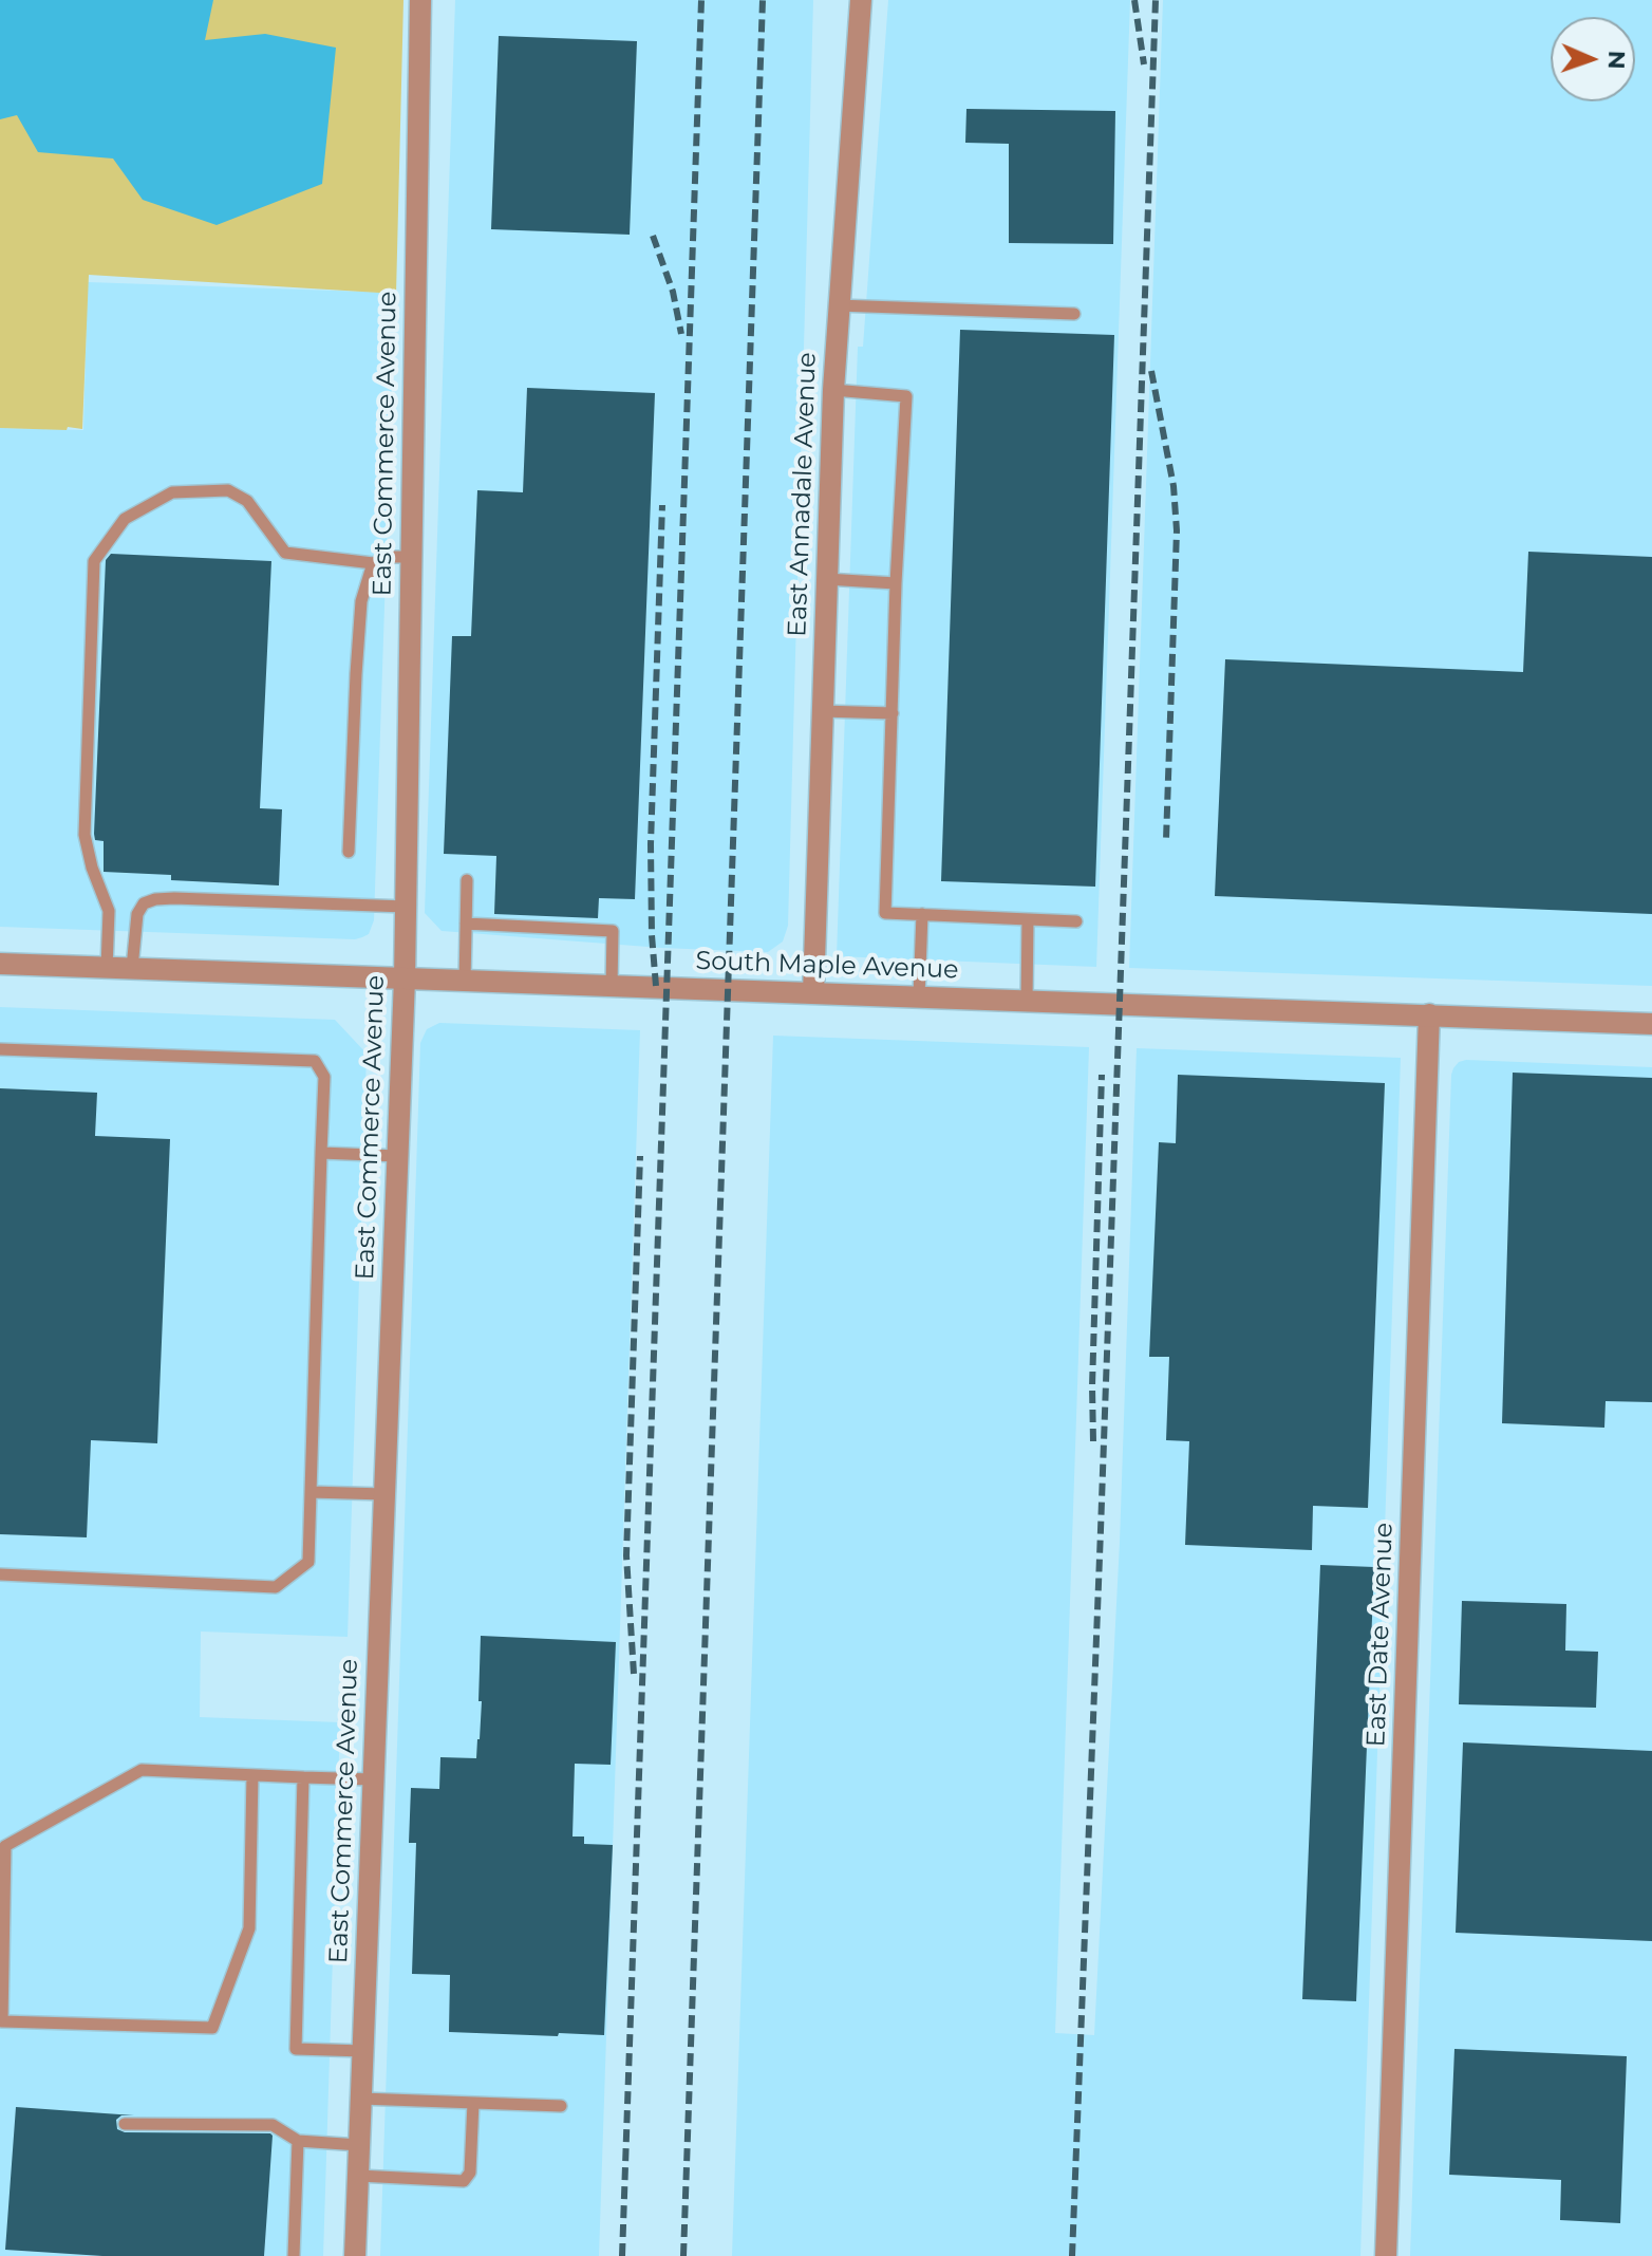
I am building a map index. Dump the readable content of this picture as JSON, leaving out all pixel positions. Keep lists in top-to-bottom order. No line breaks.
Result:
{"streets":{"street":["East Commerce Avenue","East Annadale Avenue","South Maple Avenue","East Date Avenue"]},"crossings":[["East Commerce Avenue","South Maple Avenue"],["East Annadale Avenue","South Maple Avenue"],["South Maple Avenue","East Date Avenue"]],"north":"right"}
